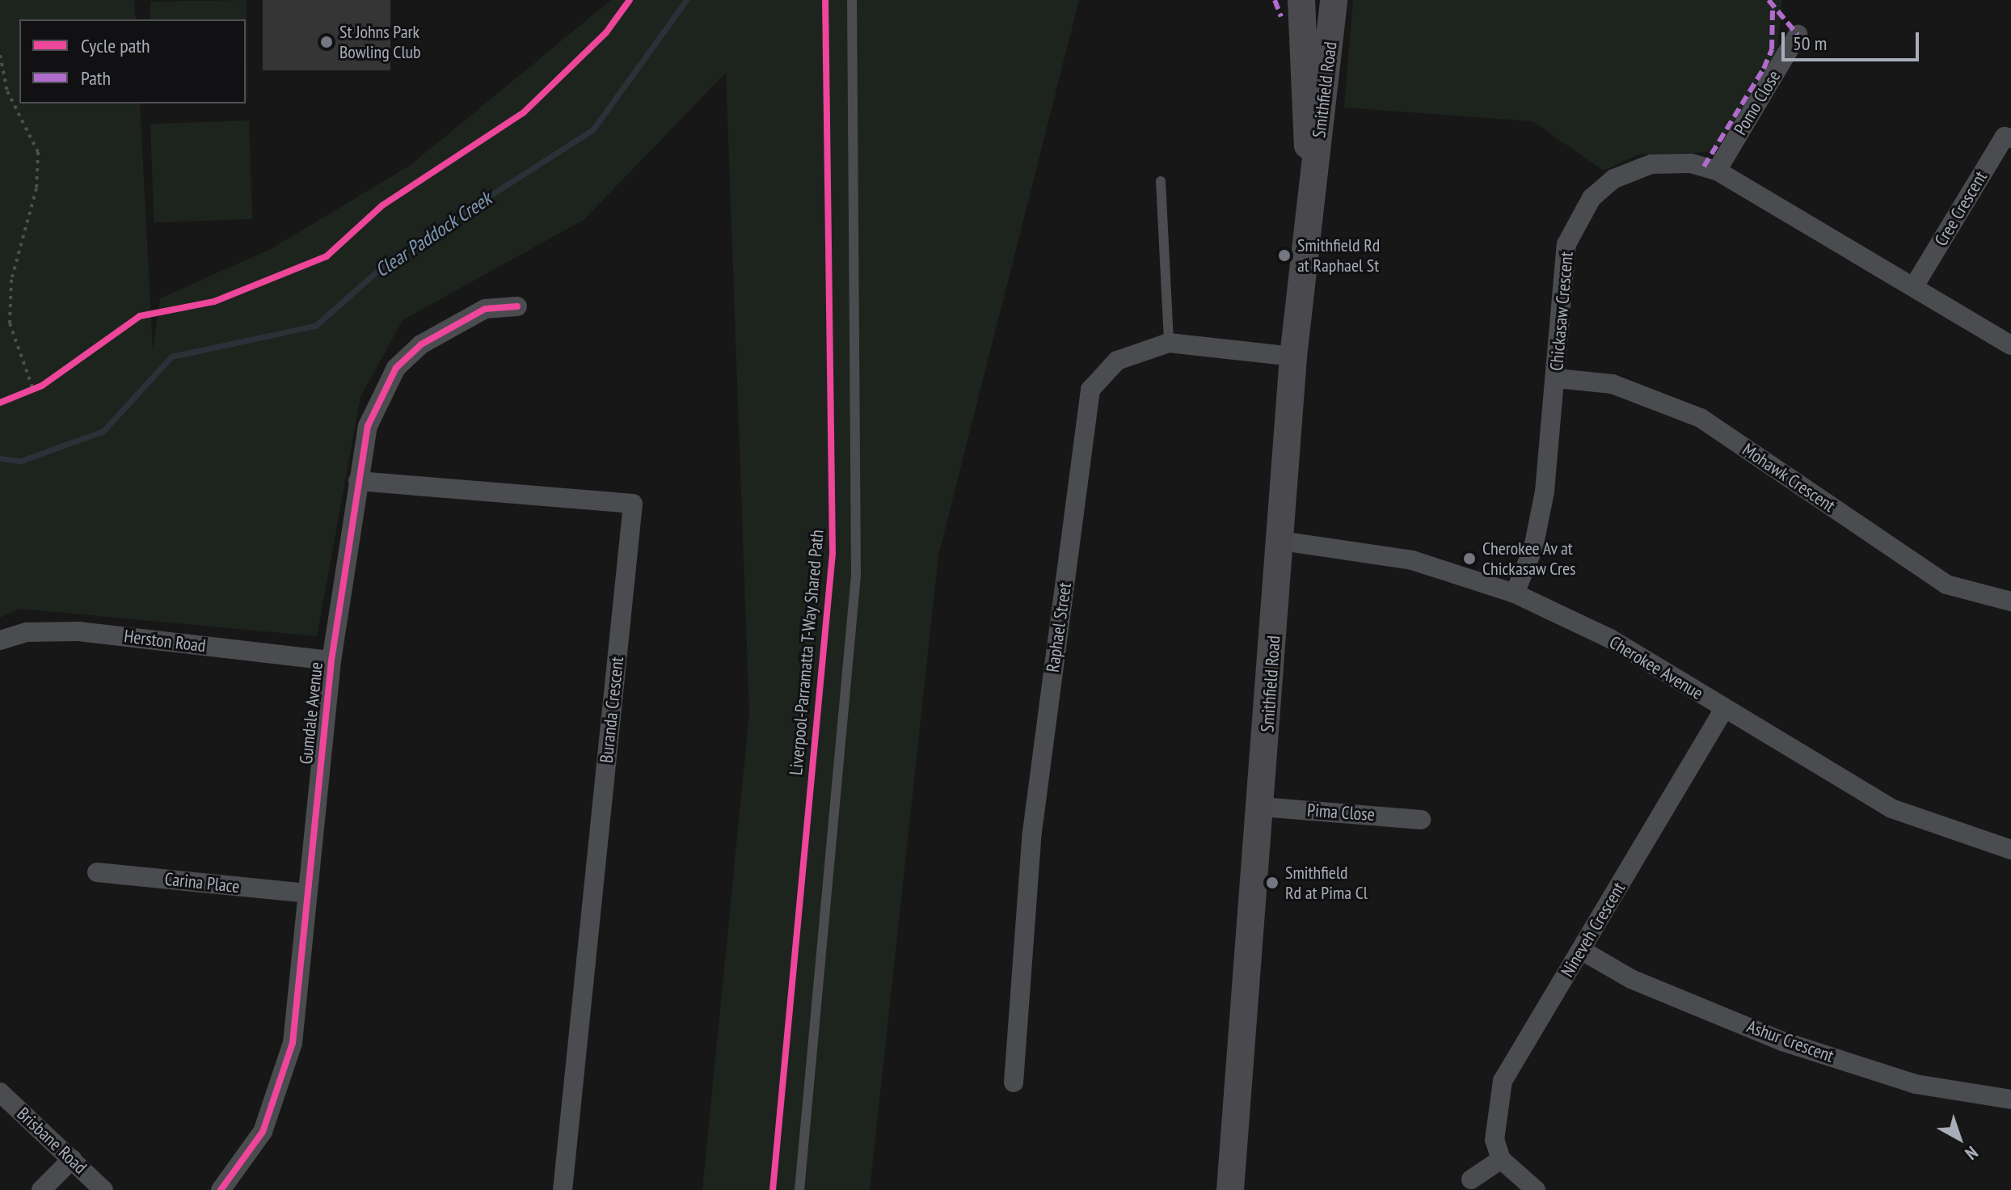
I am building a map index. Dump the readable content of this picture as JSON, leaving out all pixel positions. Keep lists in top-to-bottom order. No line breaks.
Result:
{"streets":{"main road":["Smithfield Road"],"street":["Pomo Close","Cree Crescent","Chickasaw Crescent","Mohawk Crescent","Raphael Street","Herston Road","Cherokee Avenue","Buranda Crescent","Gumdale Avenue","Pima Close","Carina Place","Nineveh Crescent","Ashur Crescent","Brisbane Road"],"cycle path":["Liverpool-Parramatta T-Way Shared Path"]},"crossings":[["Smithfield Road","Raphael Street"],["Smithfield Road","Cherokee Avenue"],["Smithfield Road","Pima Close"],["Pomo Close","Chickasaw Crescent"],["Cree Crescent","Chickasaw Crescent"],["Chickasaw Crescent","Mohawk Crescent"],["Chickasaw Crescent","Cherokee Avenue"],["Herston Road","Gumdale Avenue"],["Cherokee Avenue","Nineveh Crescent"],["Buranda Crescent","Gumdale Avenue"],["Gumdale Avenue","Carina Place"],["Nineveh Crescent","Ashur Crescent"]],"water":["Clear Paddock Creek"],"places":["St Johns Park Bowling Club","Smithfield Rd at Raphael St","Cherokee Av at Chickasaw Cres","Smithfield Rd at Pima Cl"],"legend":["Cycle path","Path"],"scale_bar":"50 m","north":"bottom right"}
